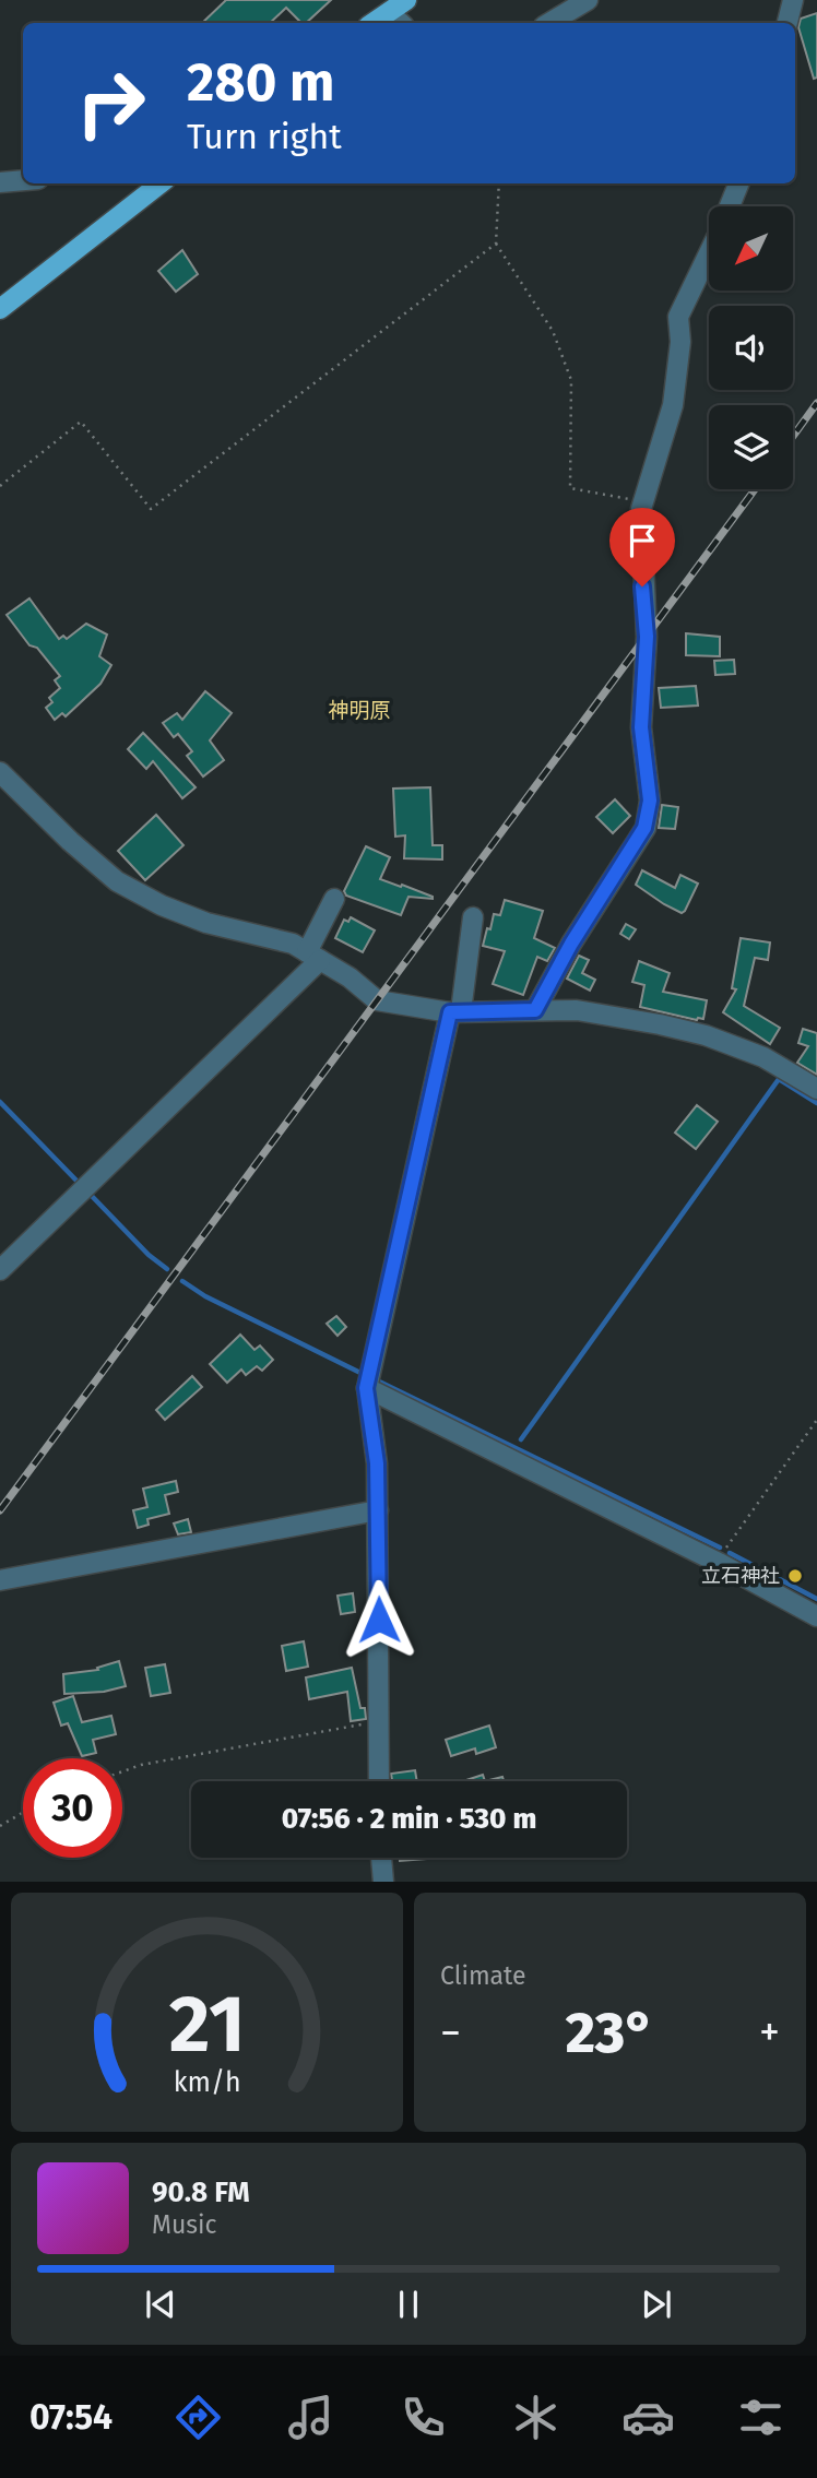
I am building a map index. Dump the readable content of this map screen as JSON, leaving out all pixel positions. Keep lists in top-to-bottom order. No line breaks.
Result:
{"districts":["神明原"],"places":["立石神社"],"north":"bottom left","page":{"turn":["280 m","Turn right"],"limit":"30","trip":"07:56 · 2 min · 530 m","tile":"Climate","heat":["−","23°","+"],"song":["90.8 FM","Music"],"tabs":"07:54","gauge":["21","km/h"]}}
